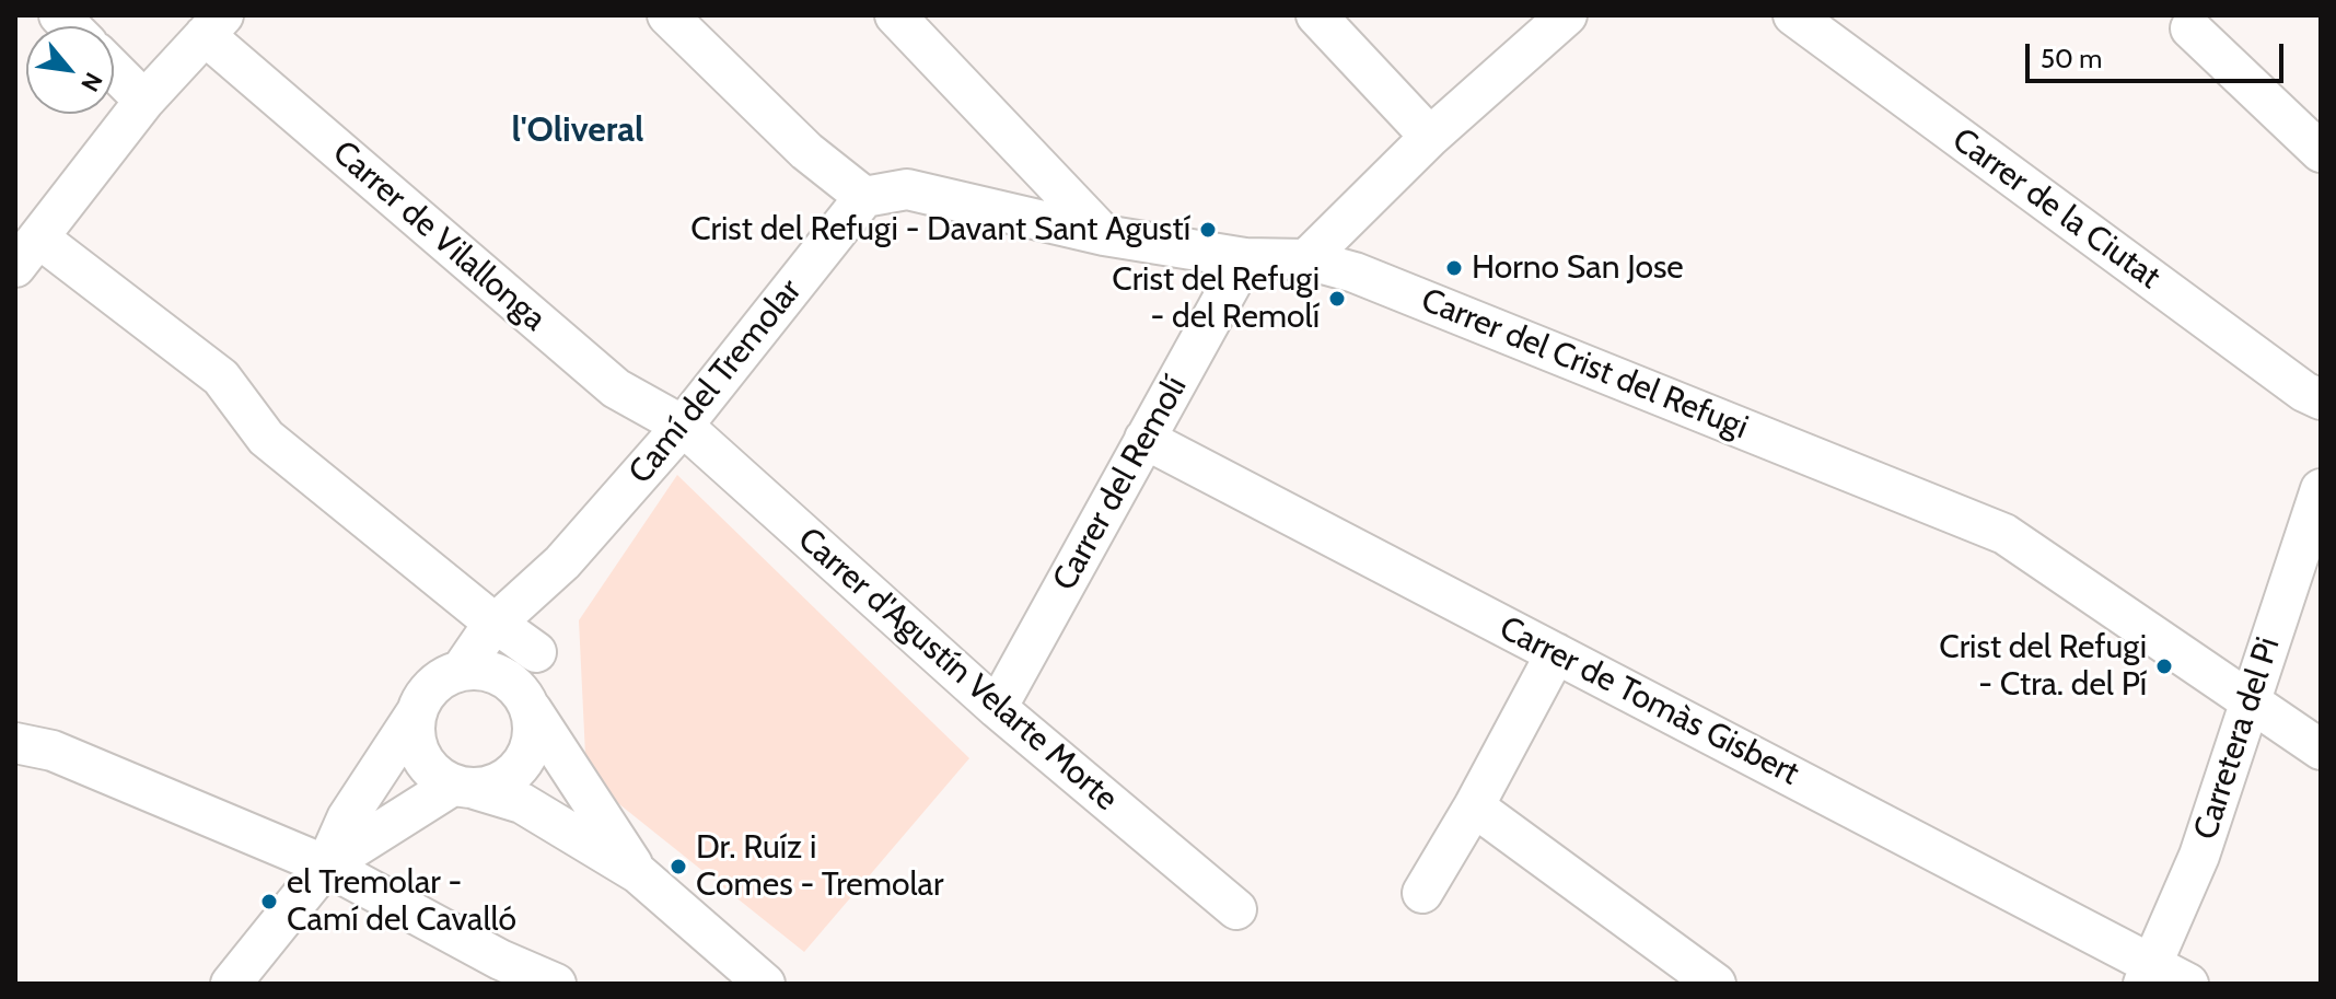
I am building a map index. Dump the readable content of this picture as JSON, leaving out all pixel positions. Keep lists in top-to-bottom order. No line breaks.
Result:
{"streets":{"street":["Carrer de la Ciutat","Carrer de Vilallonga","Carrer del Crist del Refugi","Camí del Tremolar","Carrer del Remolí","Carrer d'Agustín Velarte Morte","Carrer de Tomàs Gisbert","Carretera del Pi"]},"crossings":[["Carrer de Vilallonga","Camí del Tremolar"],["Carrer de Vilallonga","Carrer d'Agustín Velarte Morte"],["Carrer del Crist del Refugi","Camí del Tremolar"],["Carrer del Crist del Refugi","Carrer del Remolí"],["Carrer del Crist del Refugi","Carretera del Pi"],["Camí del Tremolar","Carrer d'Agustín Velarte Morte"],["Carrer del Remolí","Carrer d'Agustín Velarte Morte"],["Carrer del Remolí","Carrer de Tomàs Gisbert"],["Carrer de Tomàs Gisbert","Carretera del Pi"]],"districts":["l'Oliveral"],"places":["Crist del Refugi - Davant Sant Agustí","Horno San Jose","Crist del Refugi - del Remolí","Crist del Refugi - Ctra. del Pí","Dr. Ruíz i Comes - Tremolar","el Tremolar - Camí del Cavalló"],"scale_bar":"50 m","north":"bottom right"}
